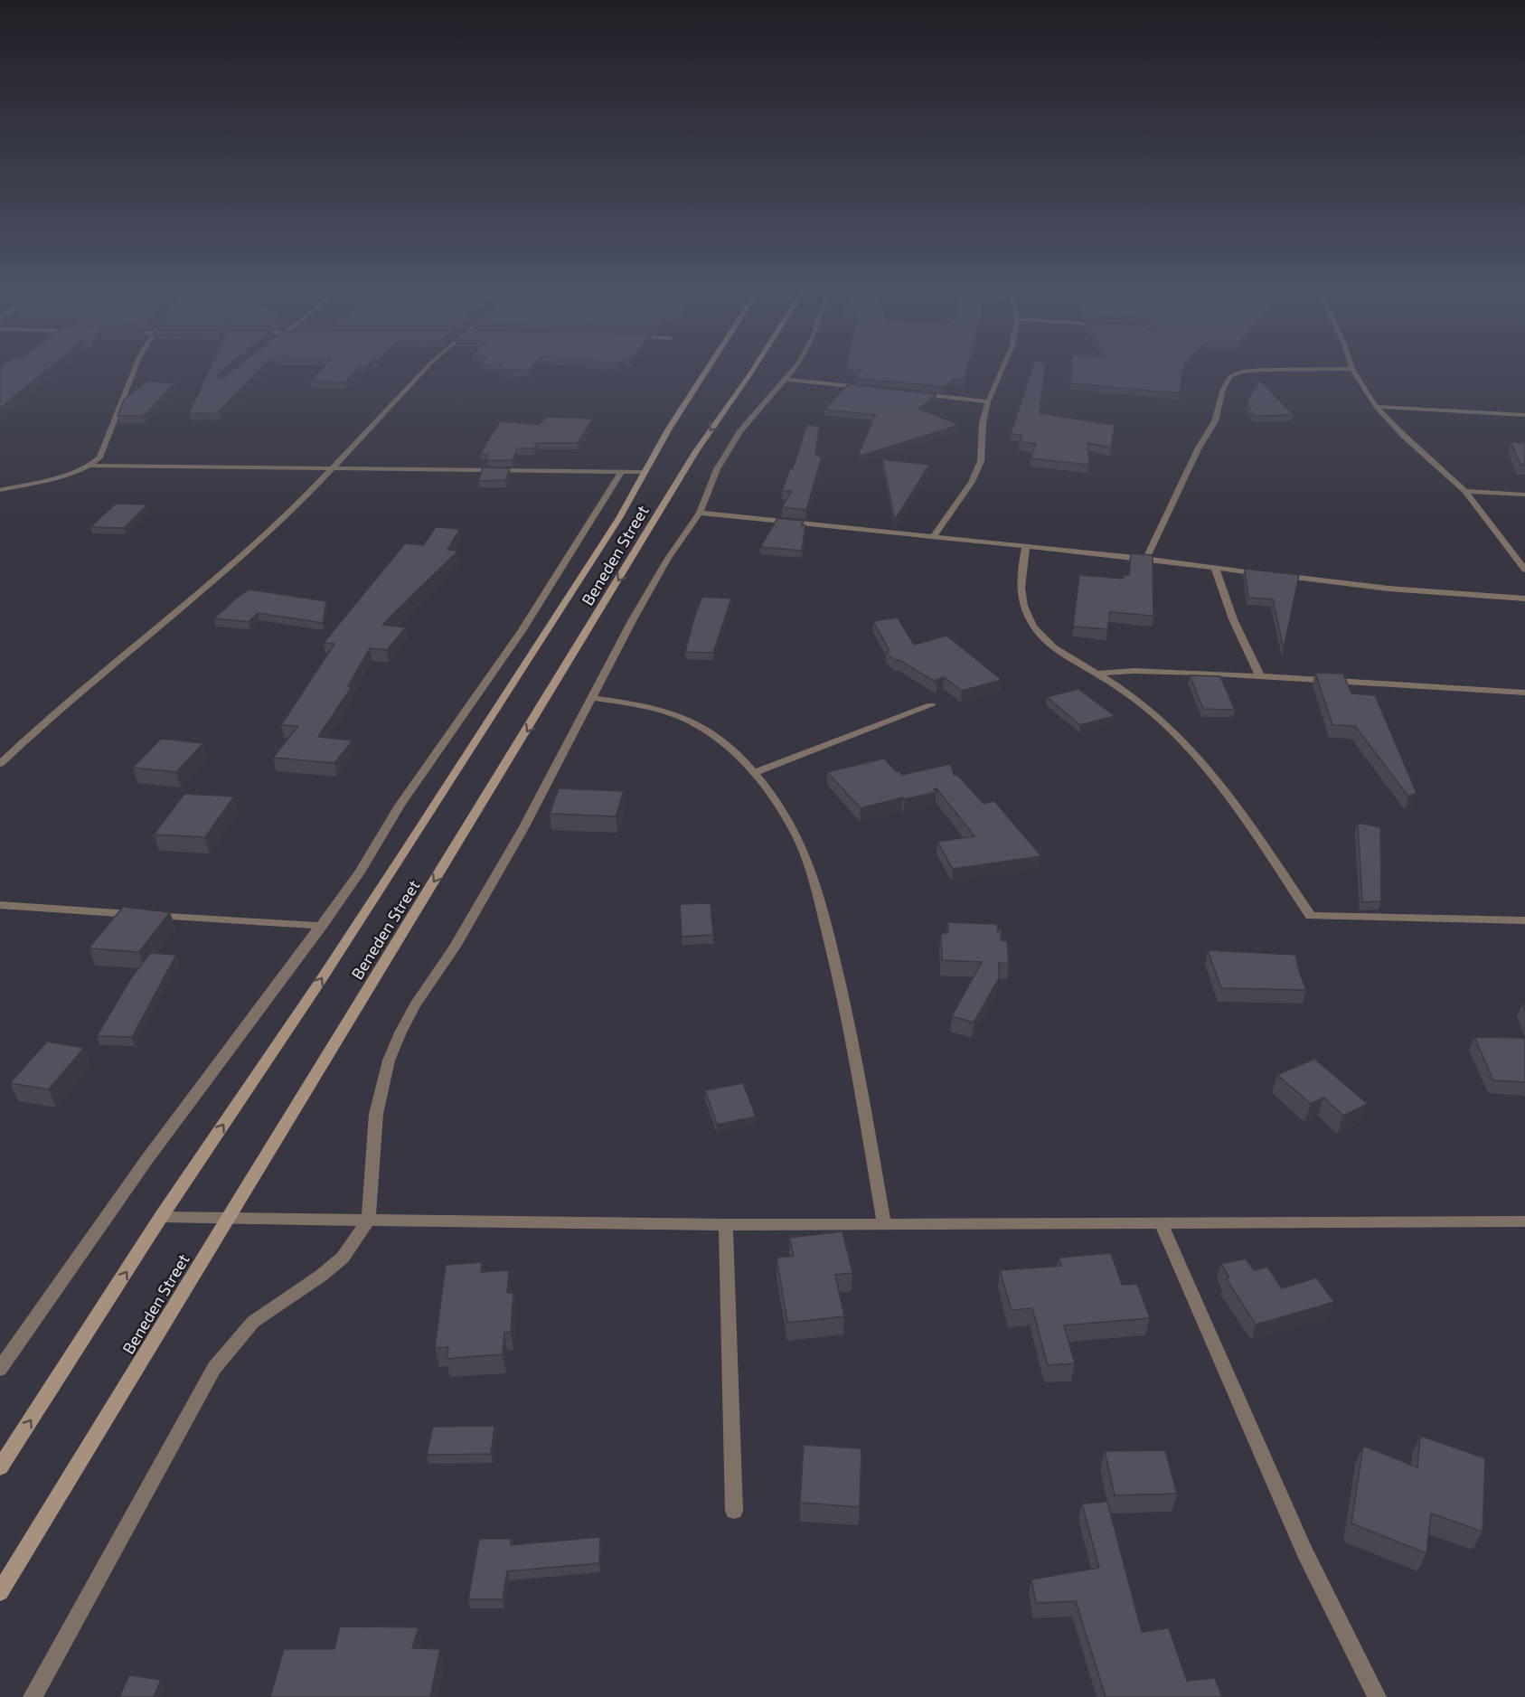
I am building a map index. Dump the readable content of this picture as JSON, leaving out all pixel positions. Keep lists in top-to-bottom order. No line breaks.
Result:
{"streets":{"main road":["Beneden Street"]}}
